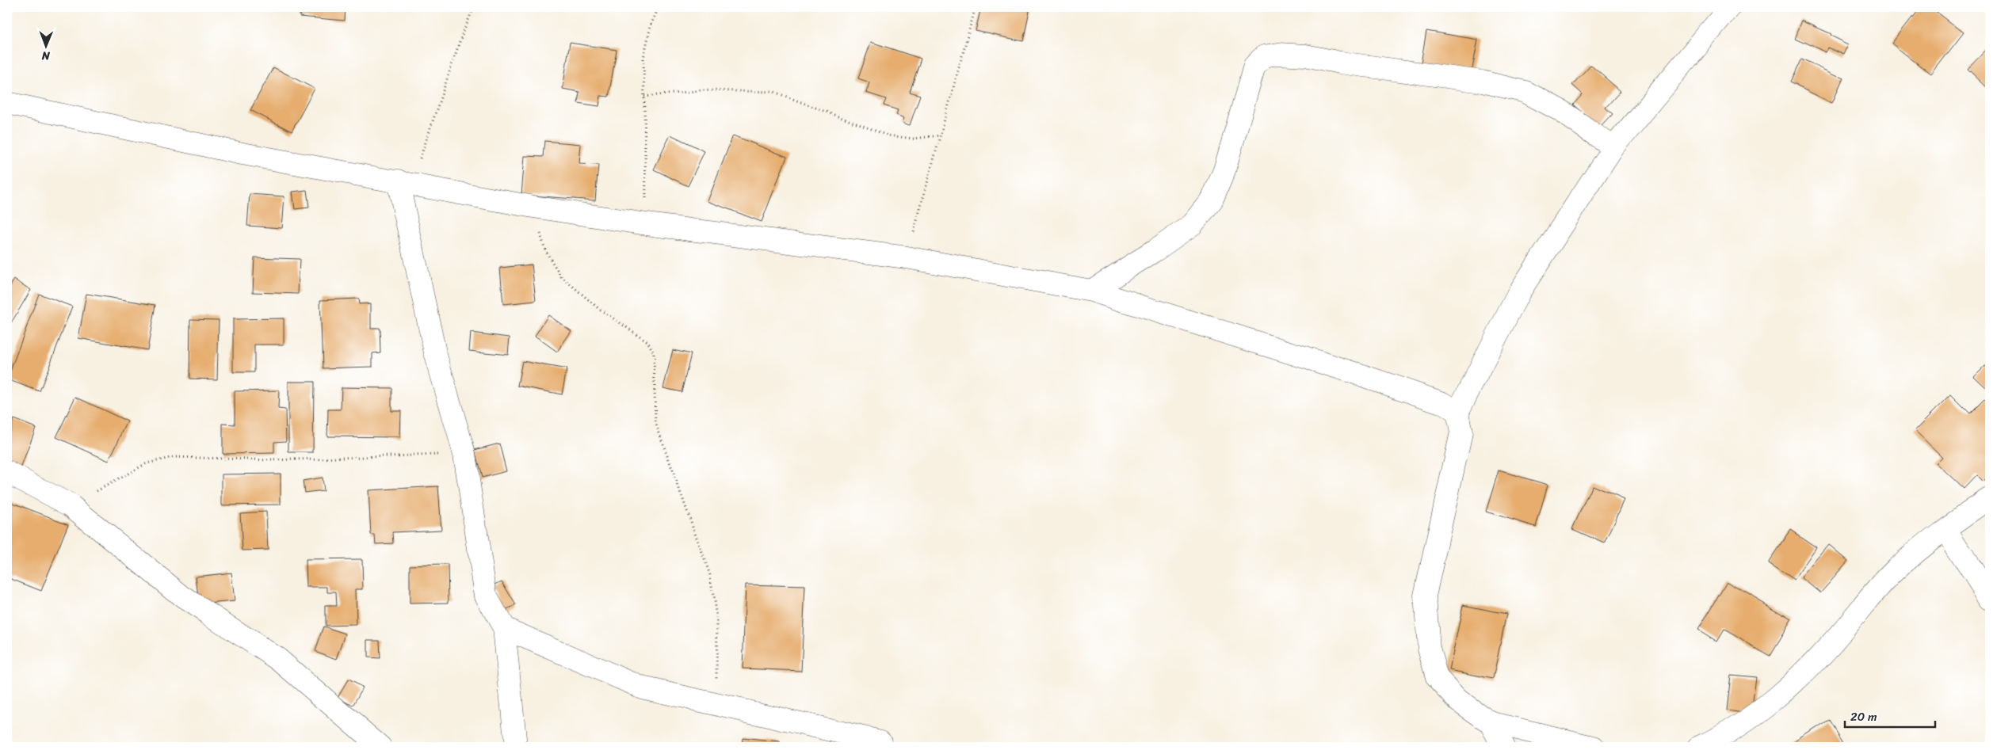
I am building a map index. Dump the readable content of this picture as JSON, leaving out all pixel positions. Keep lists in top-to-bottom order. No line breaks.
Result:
{"scale_bar":"20 m","north":"bottom"}
